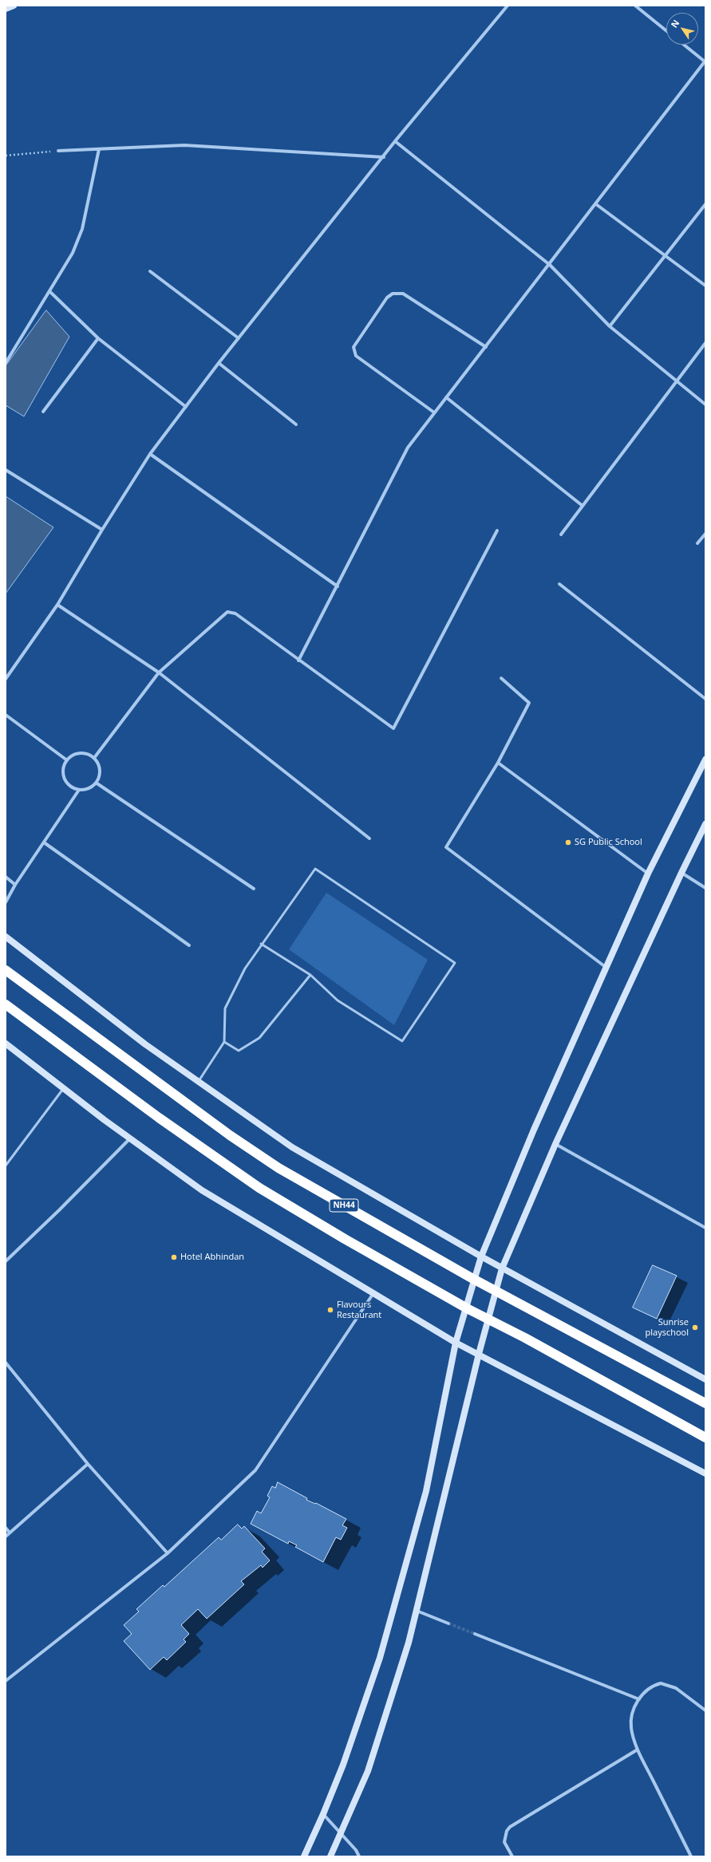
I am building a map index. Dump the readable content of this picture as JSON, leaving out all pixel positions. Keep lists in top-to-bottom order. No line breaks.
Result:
{"streets":{"highway":["NH44"]},"places":["SG Public School","Hotel Abhindan","Flavours Restaurant","Sunrise playschool"],"north":"top left"}
